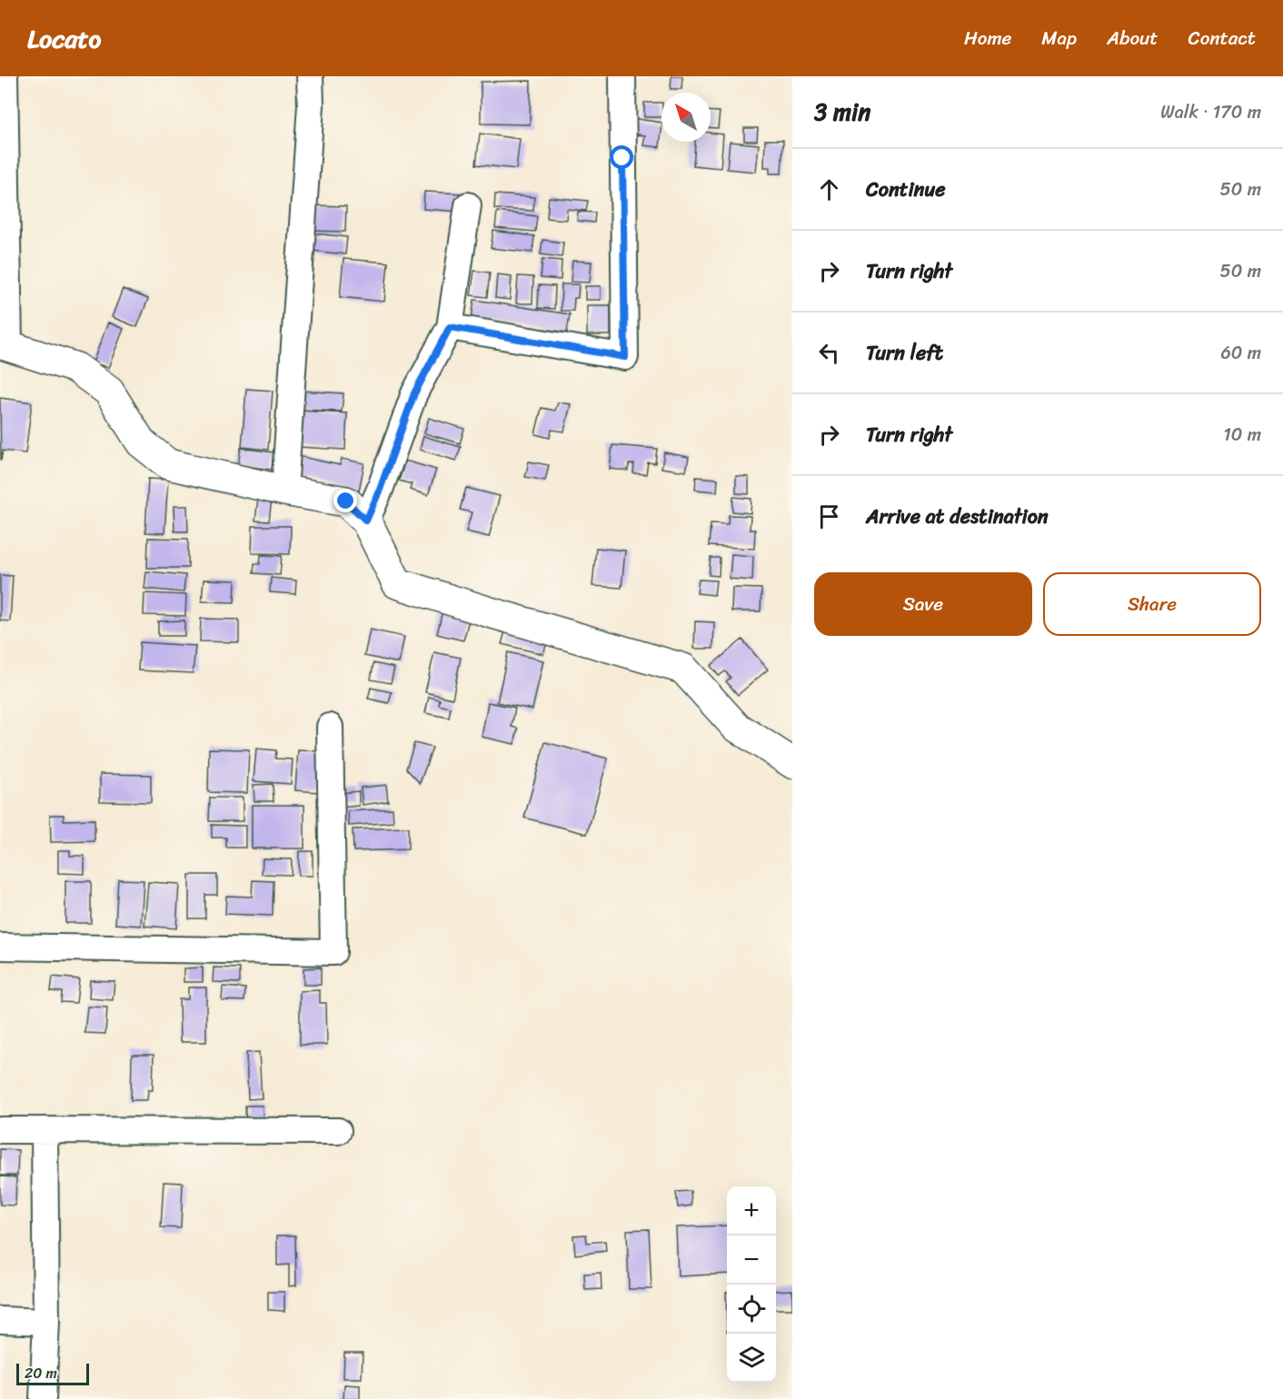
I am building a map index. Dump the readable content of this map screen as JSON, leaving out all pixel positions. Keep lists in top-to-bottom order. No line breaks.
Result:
{"scale_bar":"20 m","north":"top left","page":{"header":"Locato","nav":["Home","Map","About","Contact"],"heading":["3 min","Walk · 170 m"],"list":[["Continue","50 m"],["Turn right","50 m"],["Turn left","60 m"],["Turn right","10 m"],"Arrive at destination"],"buttons":["Save","Share"],"map_buttons":["+","−"],"scale":"20 m"}}
